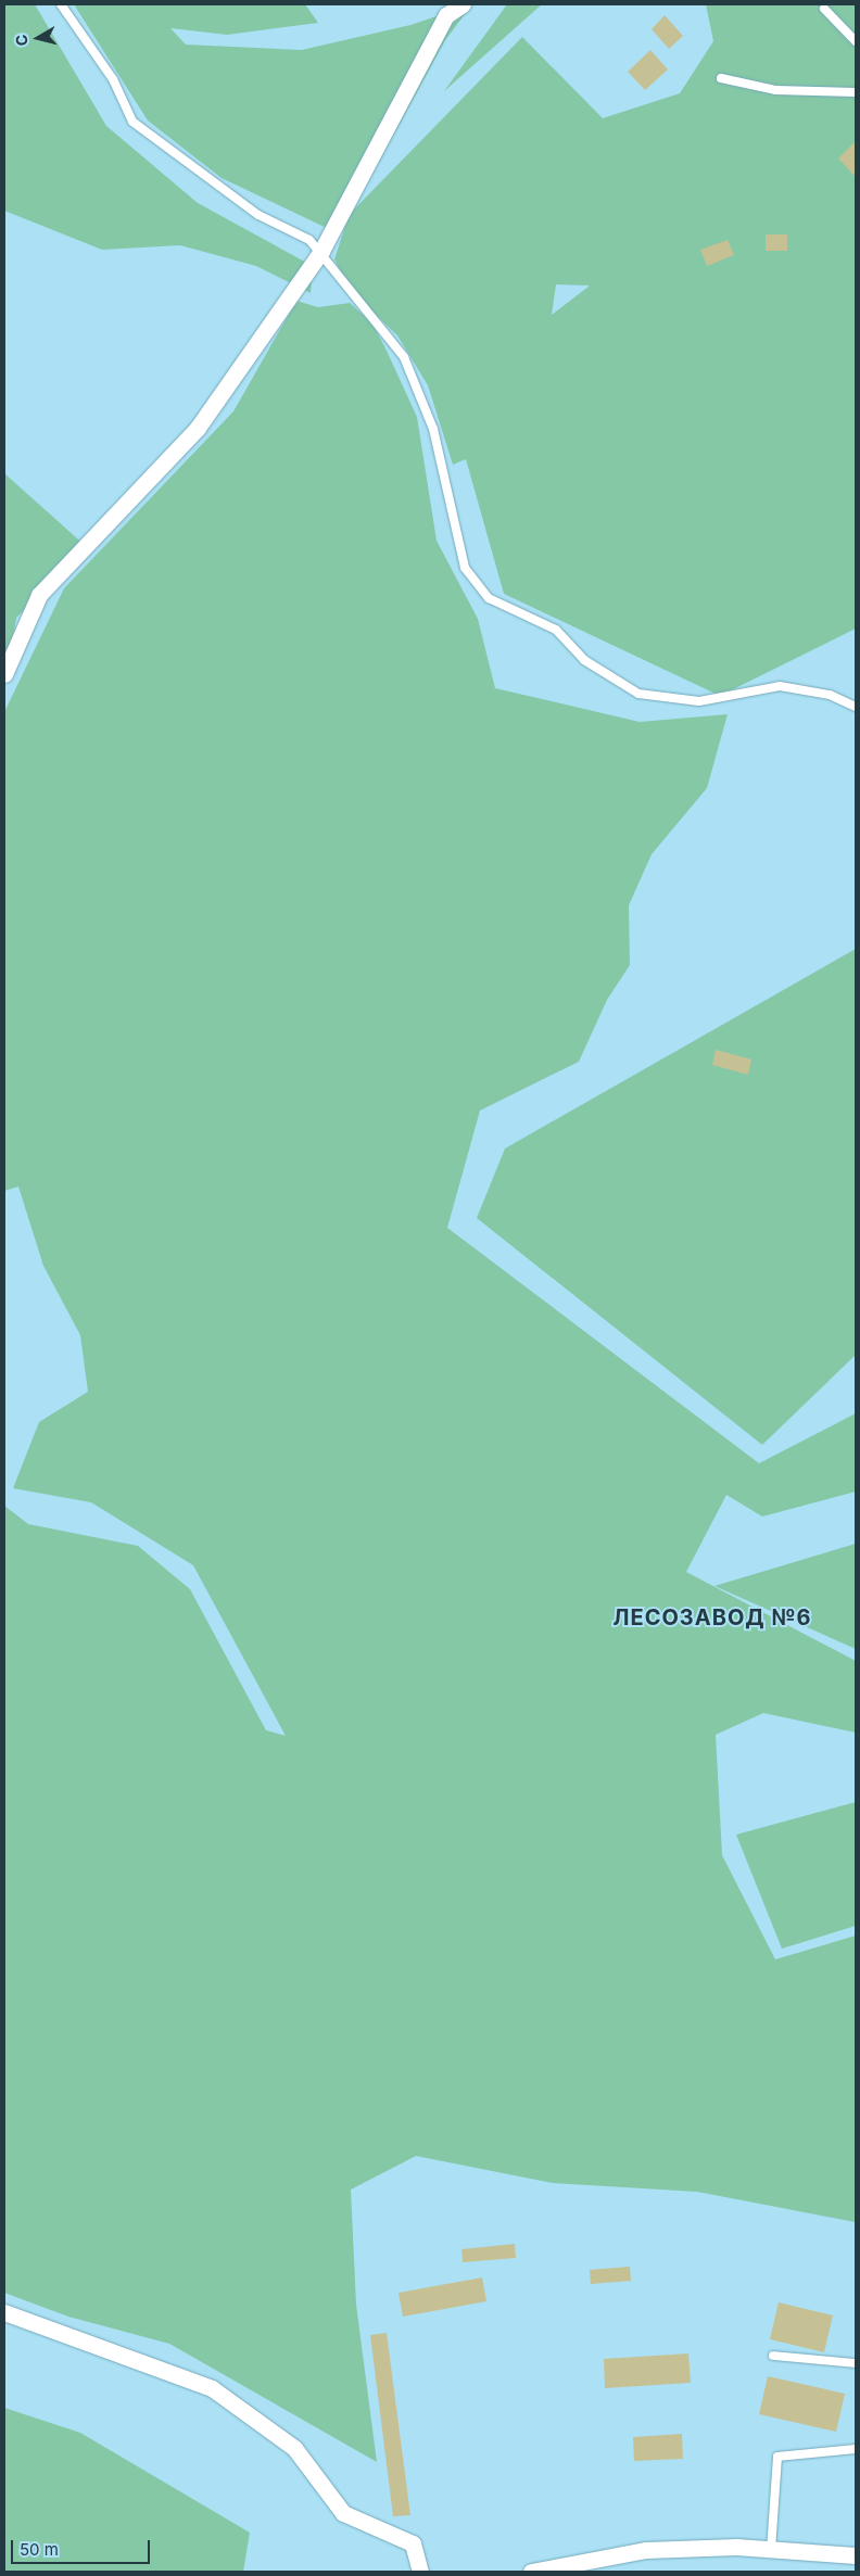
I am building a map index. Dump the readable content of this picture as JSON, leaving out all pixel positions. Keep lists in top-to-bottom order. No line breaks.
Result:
{"districts":["ЛЕСОЗАВОД №6"],"scale_bar":"50 m","north":"left"}
